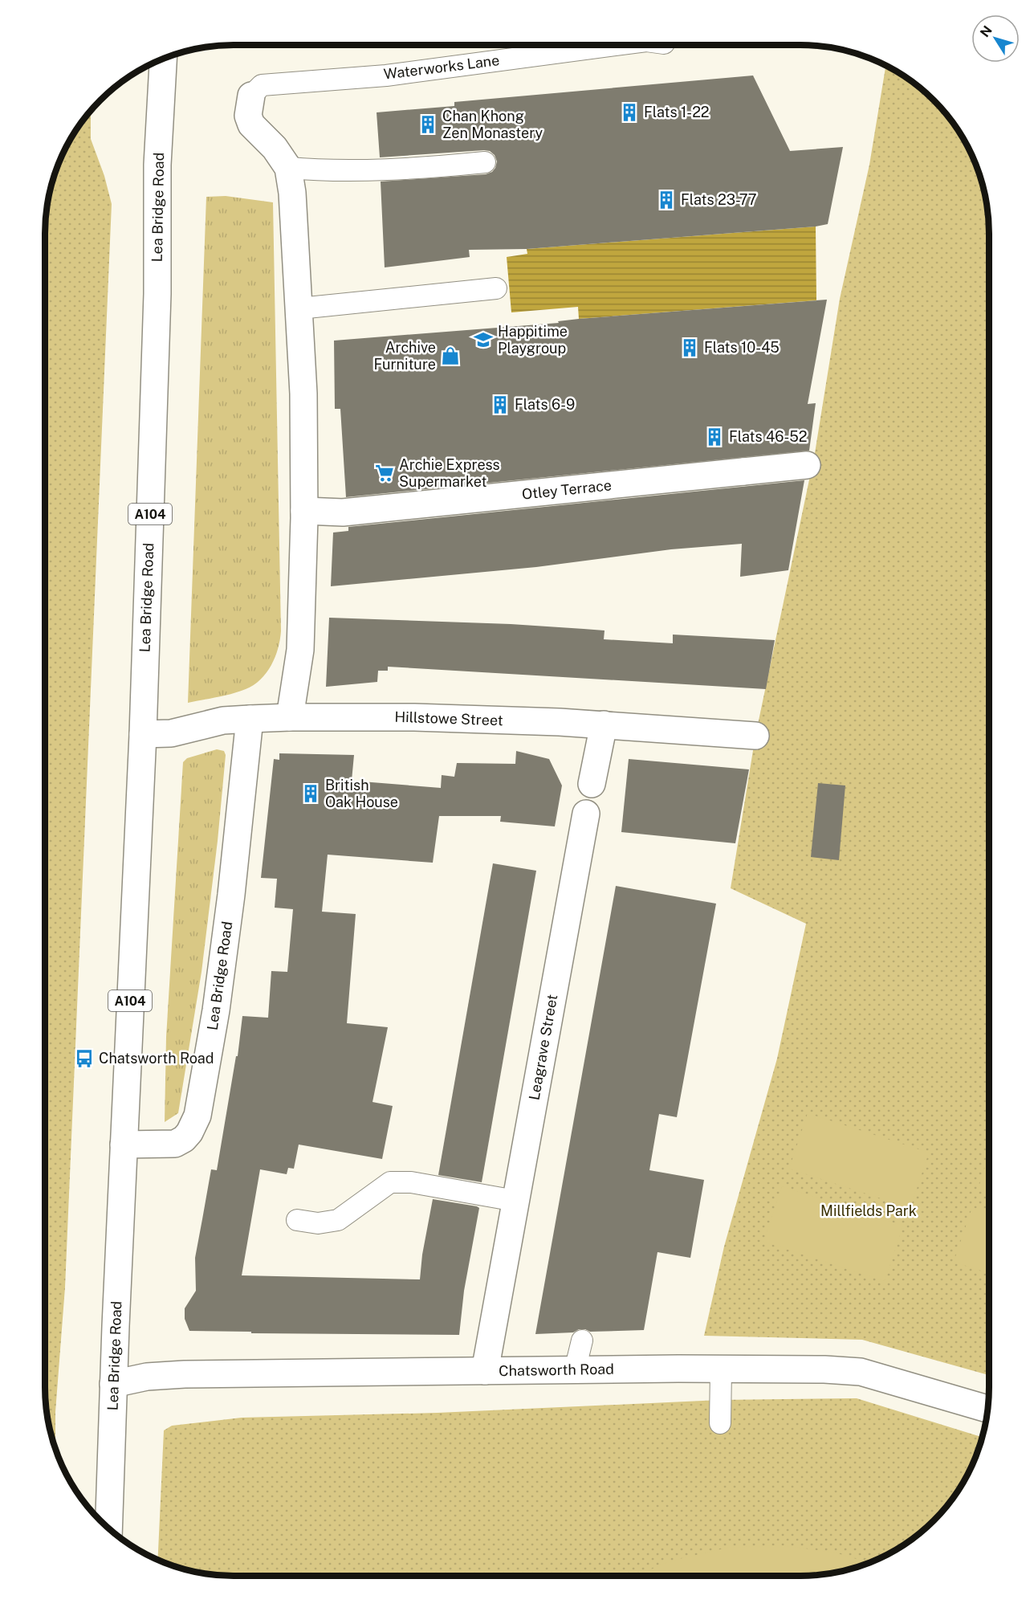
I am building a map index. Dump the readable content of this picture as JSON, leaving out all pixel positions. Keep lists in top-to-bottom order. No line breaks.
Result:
{"streets":{"street":["Lea Bridge Road","Otley Terrace","A104","Hillstowe Street","Leagrave Street","Chatsworth Road"],"lane":["Waterworks Lane"]},"crossings":[["Lea Bridge Road","Hillstowe Street"],["Lea Bridge Road","Chatsworth Road"],["Hillstowe Street","Leagrave Street"],["Leagrave Street","Chatsworth Road"]],"parks":["Millfields Park"],"places":{"building":["Flats 1-22","Chan Khong Zen Monastery","Flats 23-77","Flats 10-45","Flats 6-9","Flats 46-52","British Oak House"],"school or university":["Happitime Playgroup"],"shop":["Archive Furniture"],"supermarket":["Archie Express Supermarket"],"bus stop":["Chatsworth Road"]},"north":"top left"}
